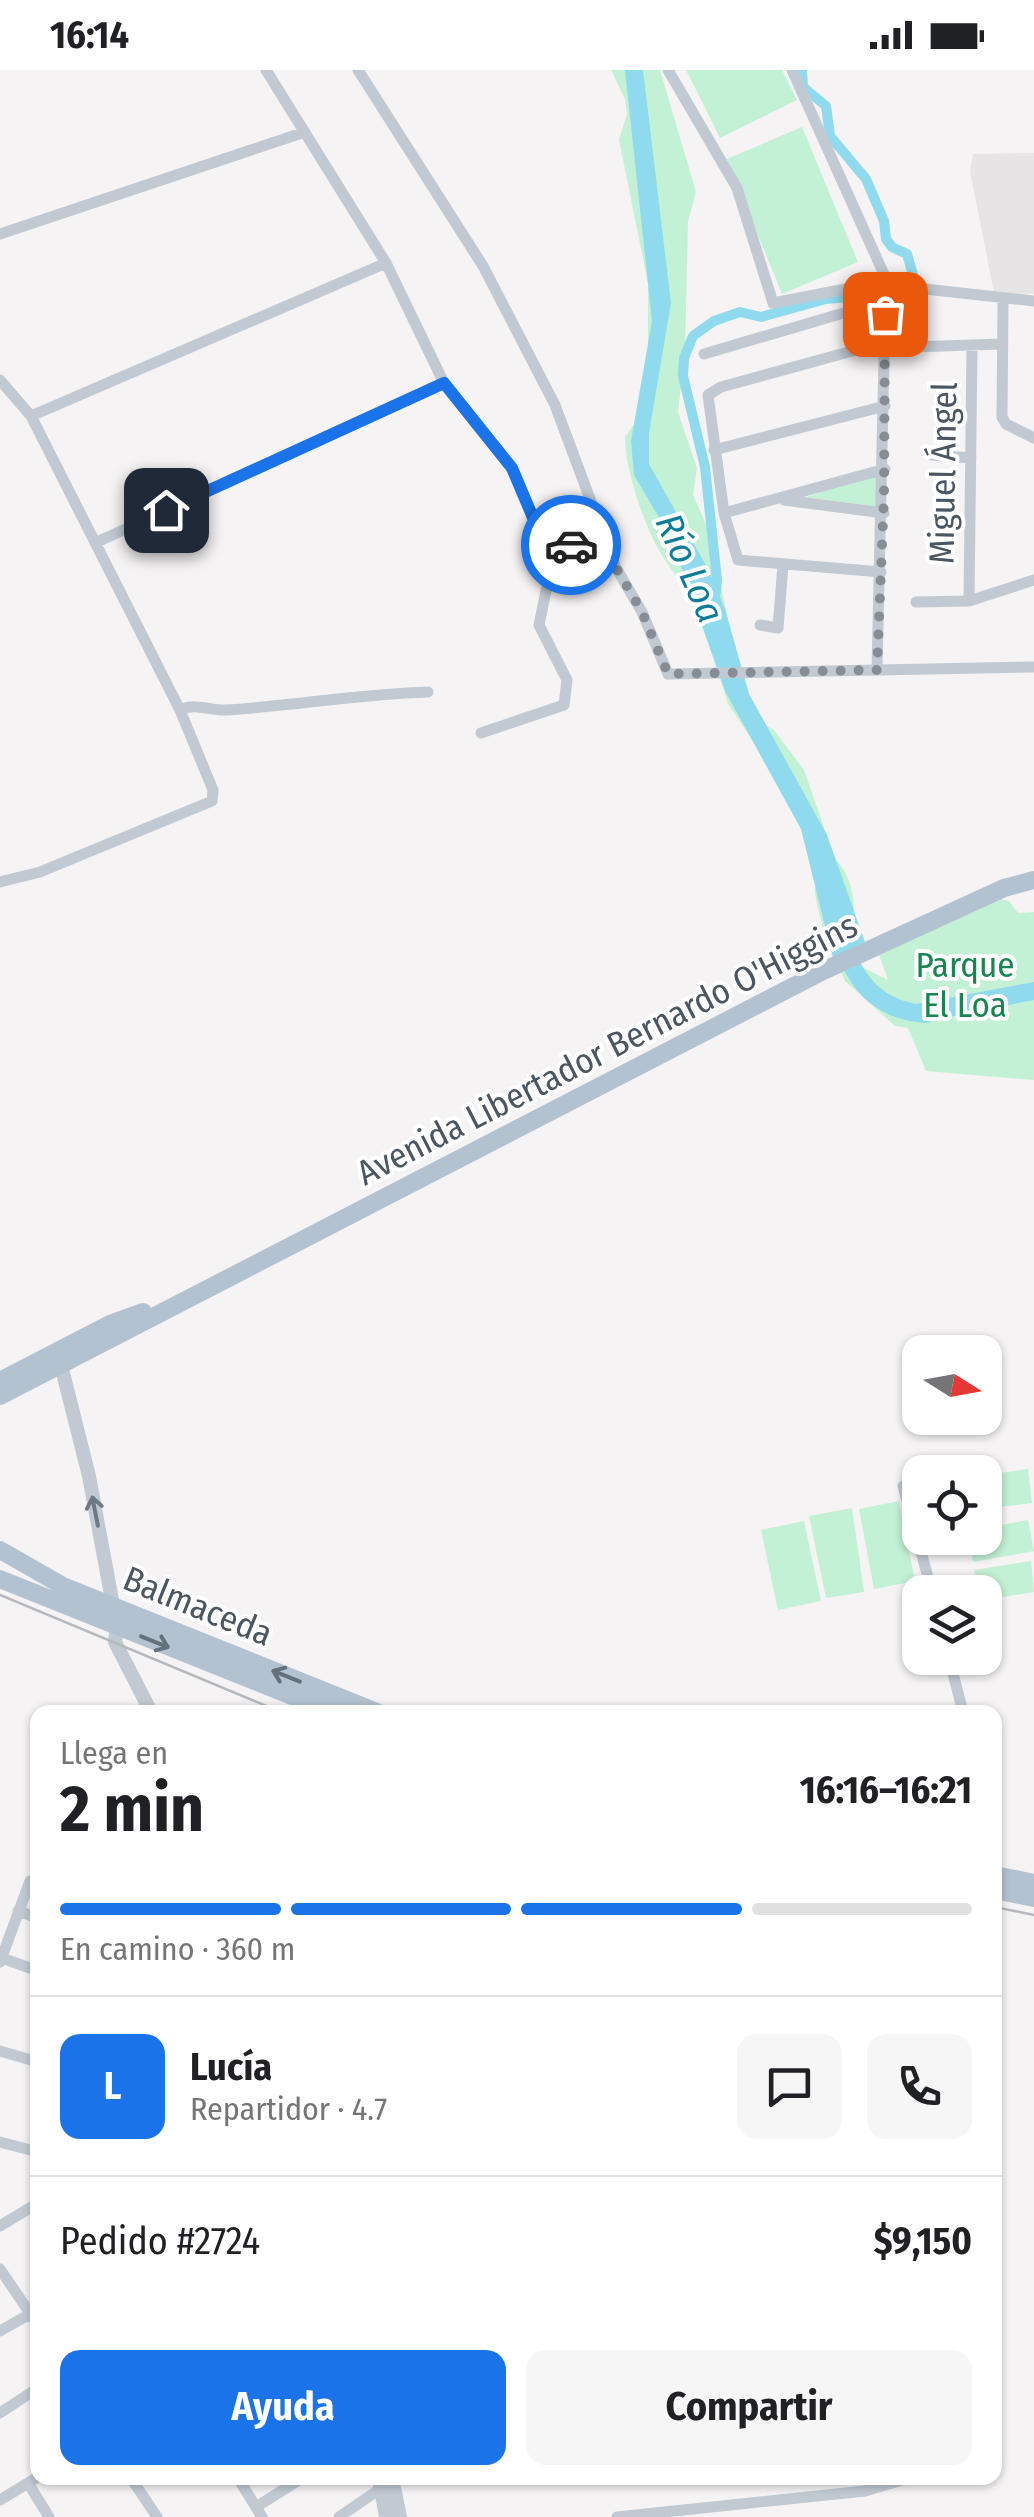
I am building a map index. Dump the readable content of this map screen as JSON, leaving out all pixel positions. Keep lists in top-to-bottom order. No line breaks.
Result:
{"streets":{"main road":["Avenida Libertador Bernardo O'Higgins","Balmaceda"],"street":["Miguel Ángel"]},"water":["Río Loa"],"parks":["Parque El Loa"],"north":"right","page":{"status":"16:14","heading":["2 min","Llega en","16:16–16:21"],"panel":["Lucía","Repartidor · 4.7","Pedido #2724","$9,150"],"bar":"En camino · 360 m","round":"L","buttons":["Ayuda","Compartir"]}}
